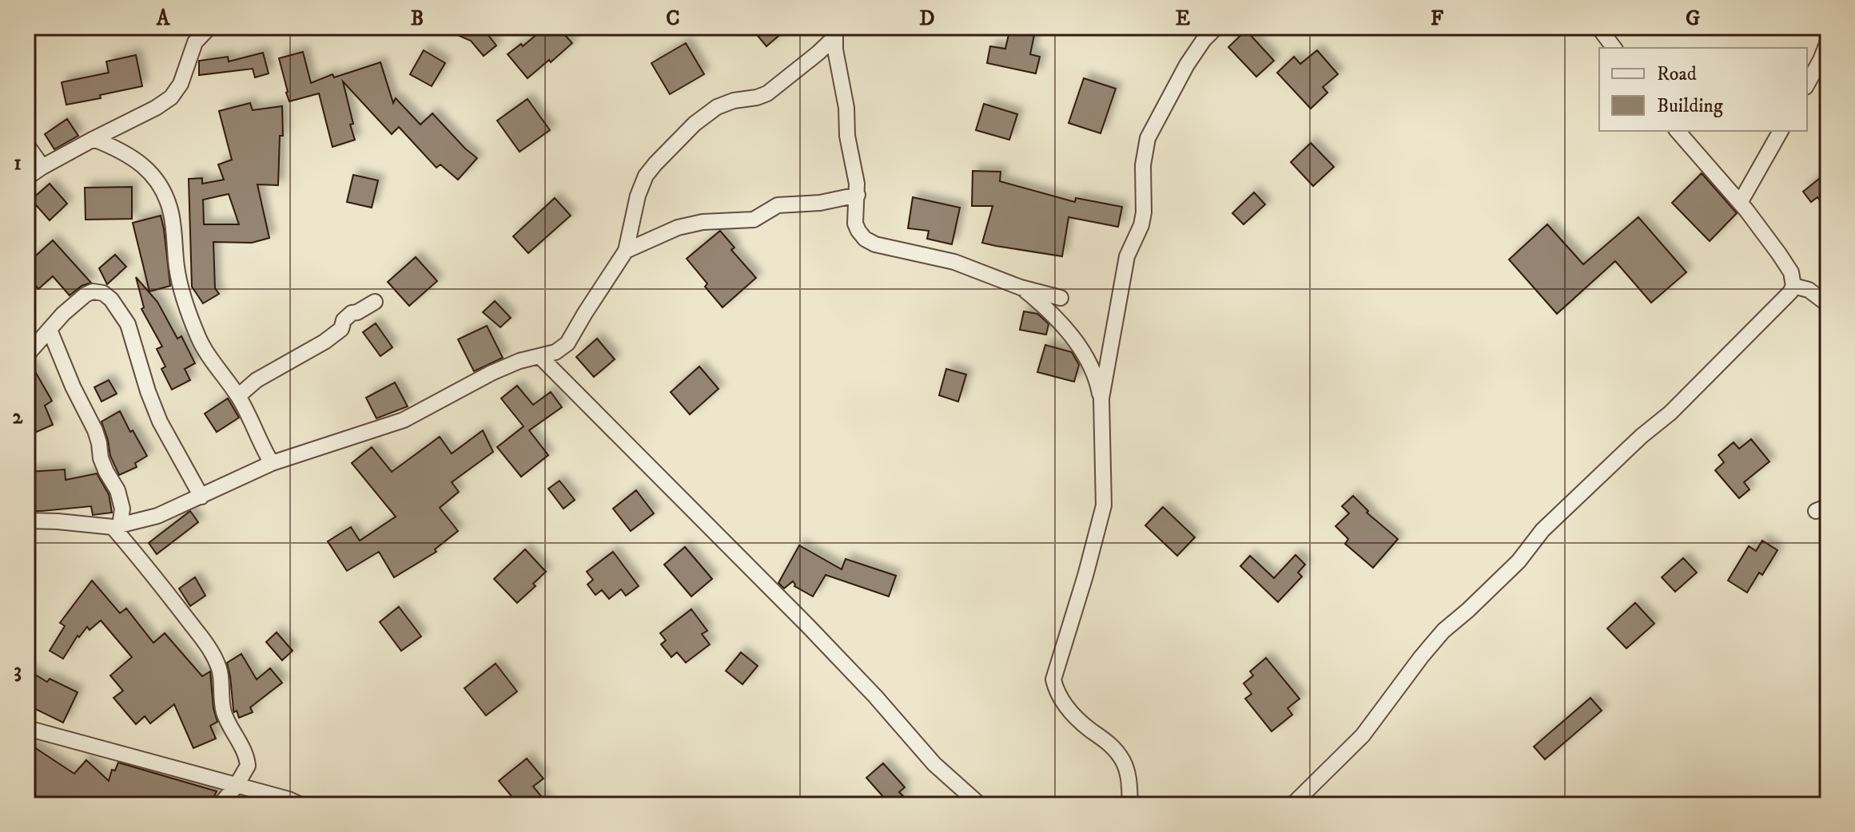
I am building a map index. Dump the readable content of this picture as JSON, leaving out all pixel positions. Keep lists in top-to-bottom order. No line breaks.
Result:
{"legend":["Road","Building"],"grid":{"columns":["A","B","C","D","E","F","G"],"rows":["1","2","3"]}}
